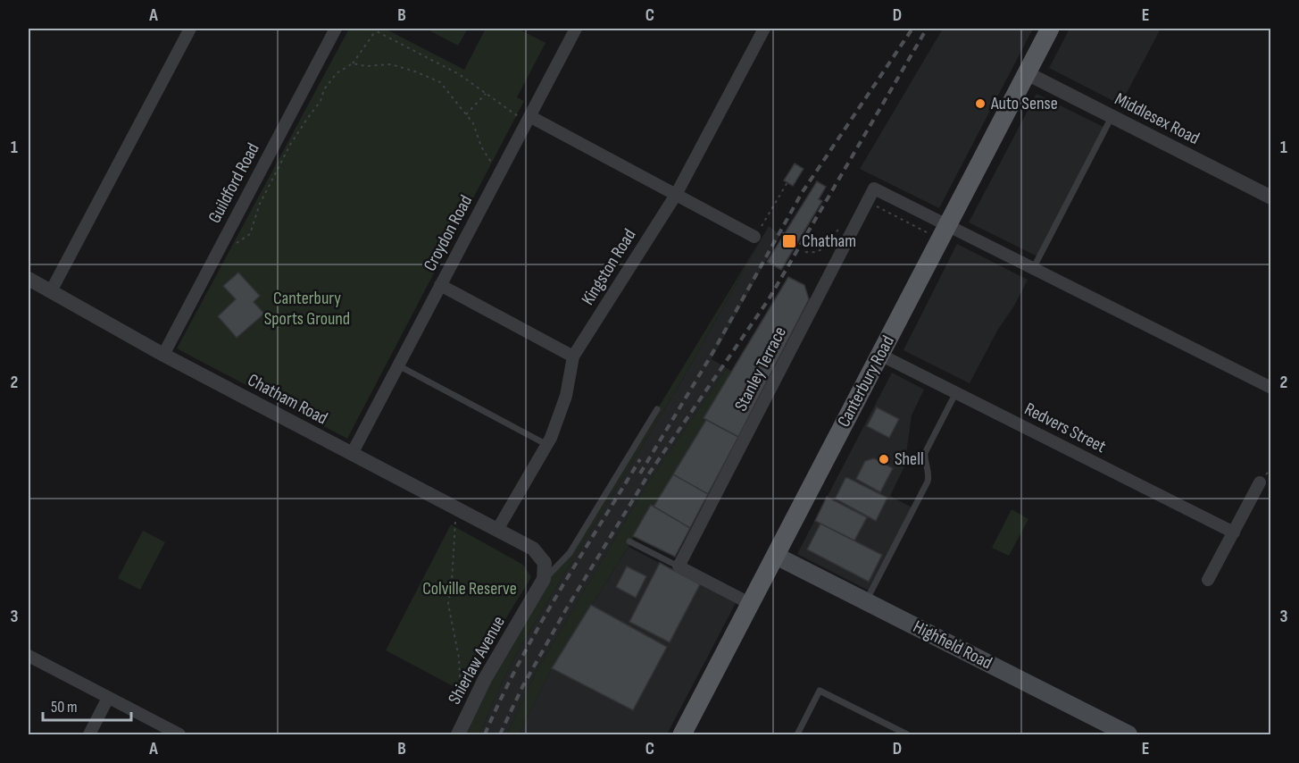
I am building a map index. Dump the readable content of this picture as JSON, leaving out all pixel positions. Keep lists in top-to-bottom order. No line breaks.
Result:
{"streets":{"main road":["Canterbury Road","Highfield Road"],"street":["Middlesex Road","Guildford Road","Croydon Road","Kingston Road","Stanley Terrace","Chatham Road","Redvers Street","Shierlaw Avenue"]},"crossings":[["Middlesex Road","Canterbury Road"],["Guildford Road","Chatham Road"],["Croydon Road","Chatham Road"],["Kingston Road","Chatham Road"],["Canterbury Road","Redvers Street"],["Canterbury Road","Highfield Road"],["Chatham Road","Shierlaw Avenue"]],"parks":["Canterbury Sports Ground","Colville Reserve"],"places":{"other":["Auto Sense","Shell"],"transit":["Chatham"]},"scale_bar":"50 m","grid":{"columns":["A","B","C","D","E"],"rows":["1","2","3"]}}
